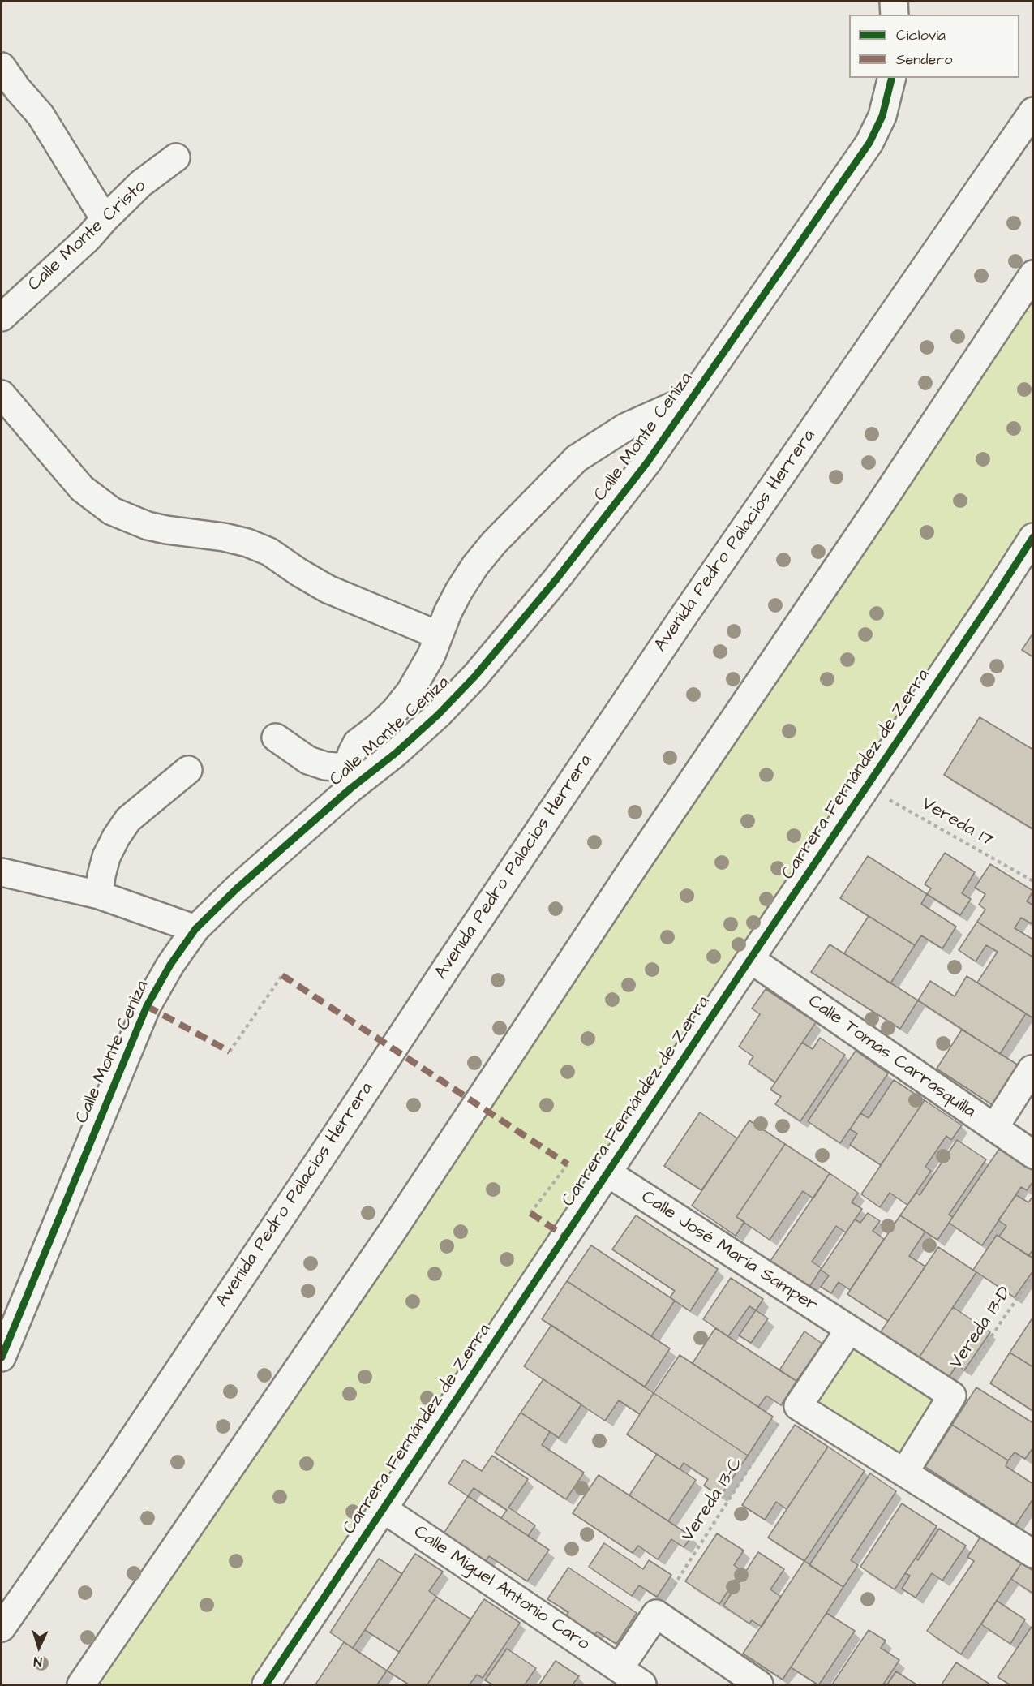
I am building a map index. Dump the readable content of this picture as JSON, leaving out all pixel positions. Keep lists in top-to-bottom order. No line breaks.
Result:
{"streets":{"street":["Calle Monte Cristo","Calle Monte Ceniza","Avenida Pedro Palacios Herrera","Carrera Fernández de Zerra","Calle Tomás Carrasquilla","Calle José María Samper","Calle Miguel Antonio Caro"],"path":["Vereda 17","Vereda 13-D","Vereda 13-C"]},"crossings":[["Carrera Fernández de Zerra","Vereda 17"],["Carrera Fernández de Zerra","Calle Tomás Carrasquilla"],["Carrera Fernández de Zerra","Calle José María Samper"],["Carrera Fernández de Zerra","Calle Miguel Antonio Caro"],["Calle José María Samper","Vereda 13-D"]],"legend":["Ciclovía","Sendero"],"north":"bottom"}
